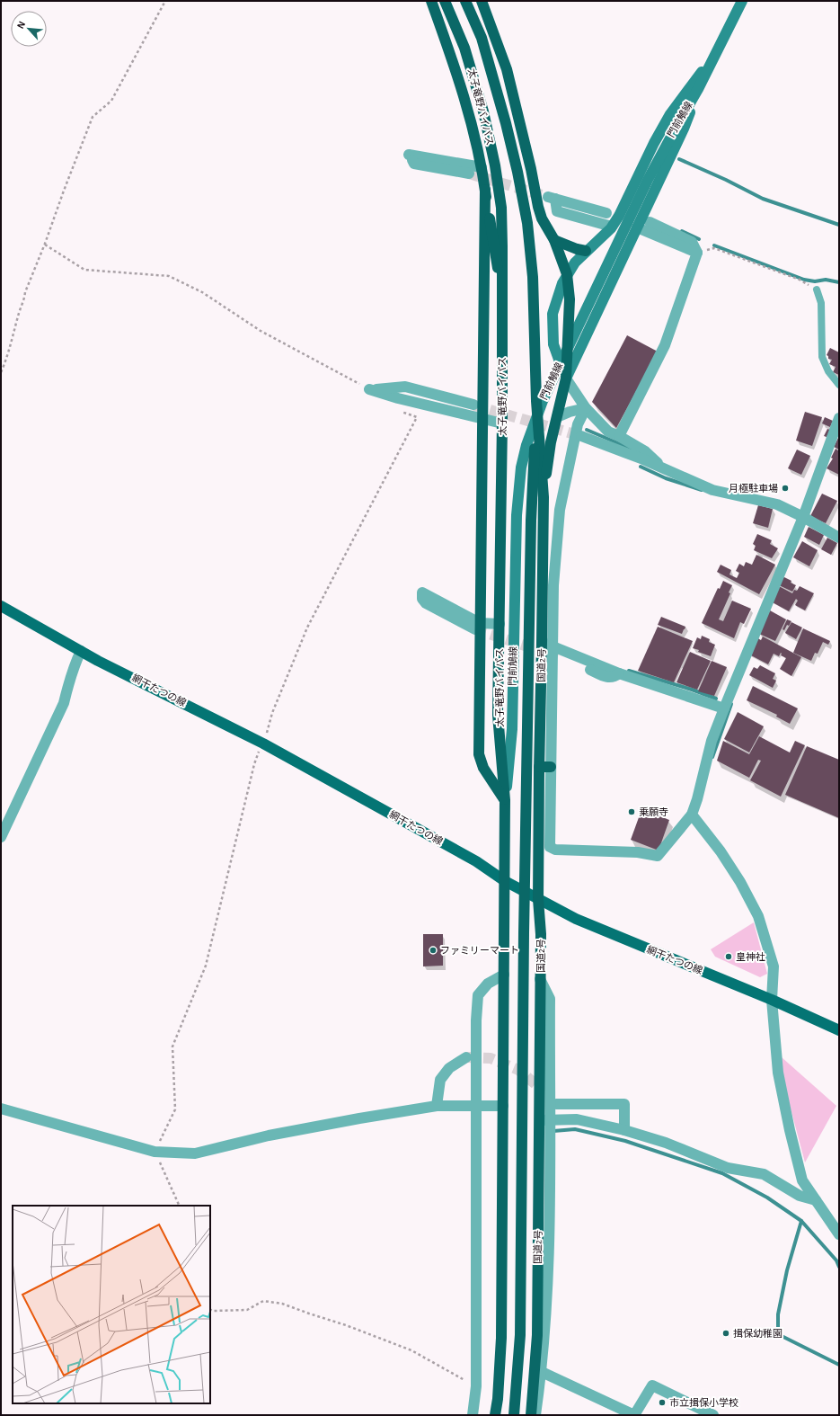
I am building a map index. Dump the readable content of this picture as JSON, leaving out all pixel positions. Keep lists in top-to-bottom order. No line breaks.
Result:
{"streets":{"highway":["太子竜野バイパス","国道2号"],"main road":["門前鵤線","網干たつの線"]},"crossings":[["太子竜野バイパス","門前鵤線"],["太子竜野バイパス","国道2号"],["国道2号","網干たつの線"]],"places":["月極駐車場","乗願寺","ファミリーマート","皇神社","揖保幼稚園","市立揖保小学校"],"north":"top left"}
